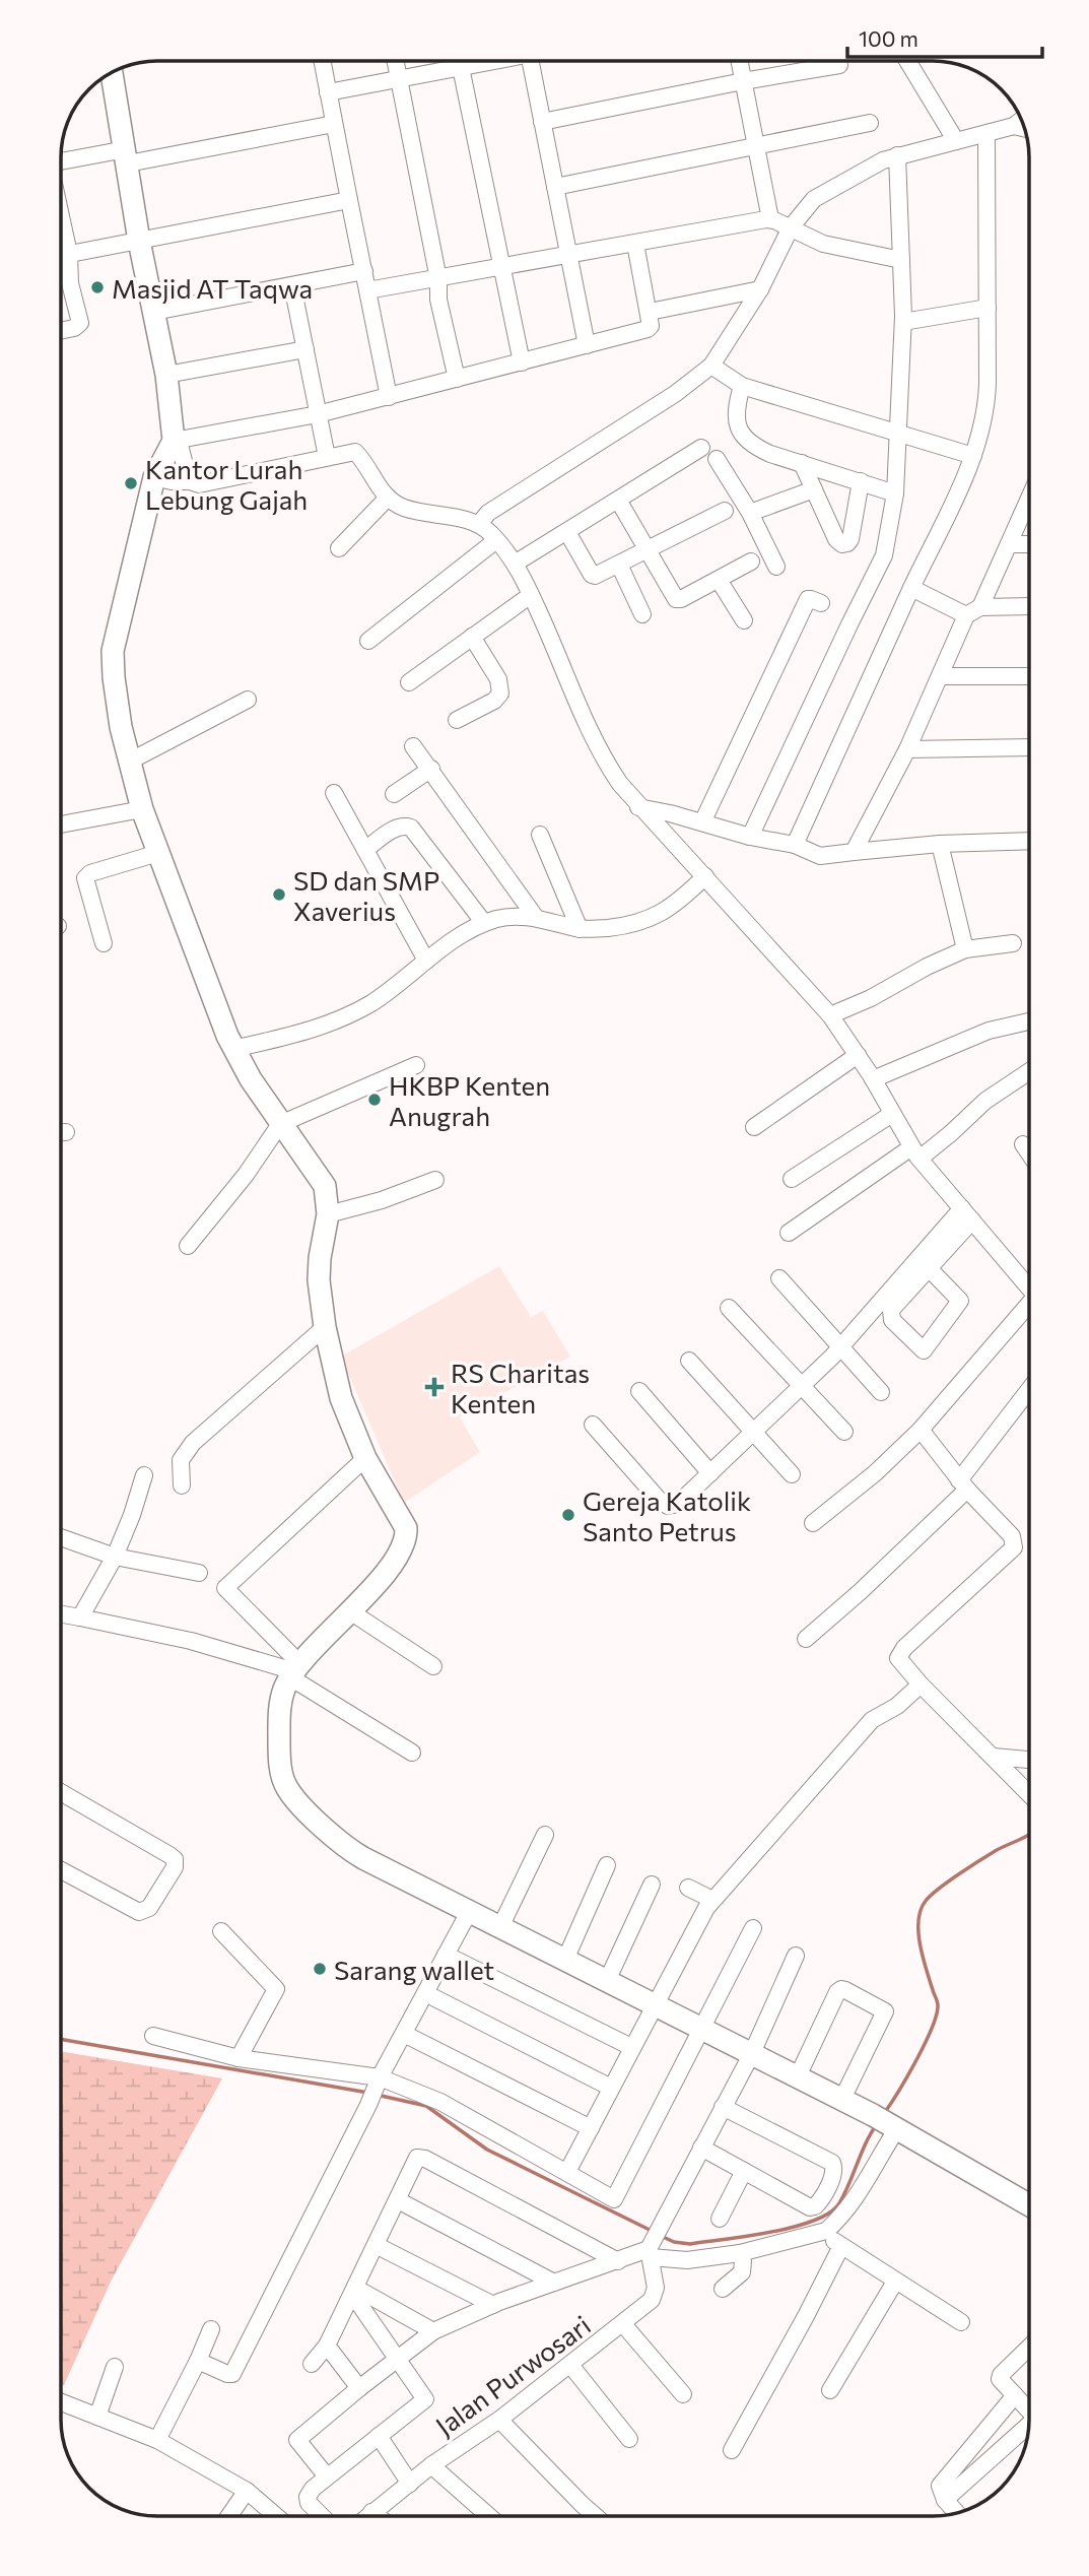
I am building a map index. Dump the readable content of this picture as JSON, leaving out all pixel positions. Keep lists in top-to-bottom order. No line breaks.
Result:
{"streets":{"street":["Jalan Purwosari"]},"places":{"other":["Masjid AT Taqwa","Kantor Lurah Lebung Gajah","SD dan SMP Xaverius","HKBP Kenten Anugrah","Gereja Katolik Santo Petrus","Sarang wallet"],"health":["RS Charitas Kenten"]},"scale_bar":"100 m"}
